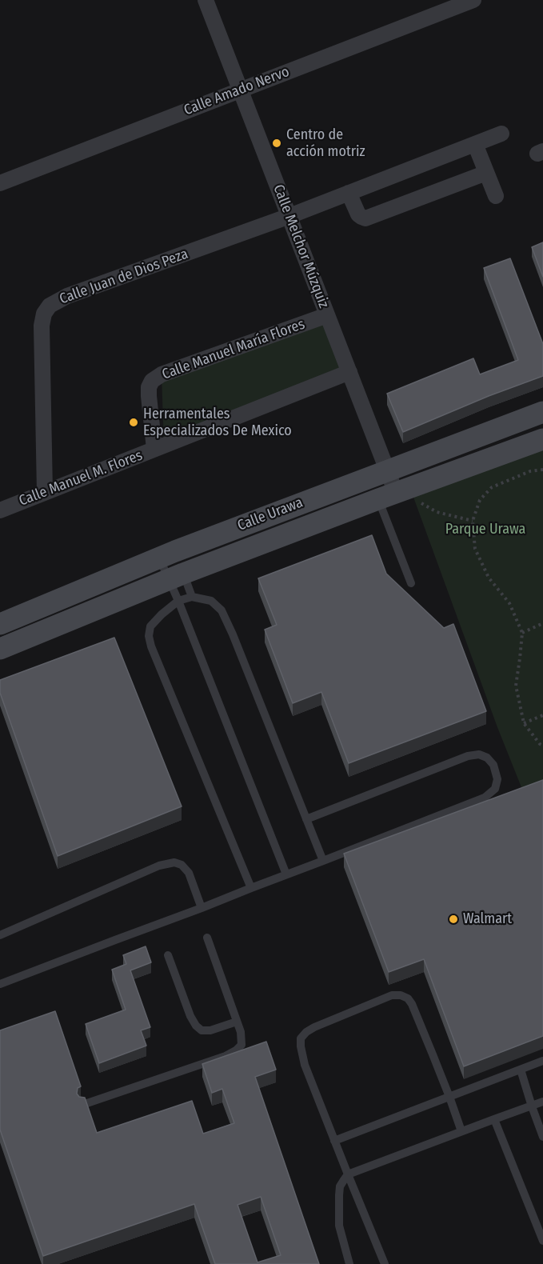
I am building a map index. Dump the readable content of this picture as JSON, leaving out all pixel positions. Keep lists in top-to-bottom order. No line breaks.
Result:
{"streets":{"main road":["Calle Urawa"],"street":["Calle Amado Nervo","Calle Melchor Múzquiz","Calle Juan de Dios Peza","Calle Manuel María Flores","Calle Manuel M. Flores"]},"crossings":[["Calle Amado Nervo","Calle Melchor Múzquiz"],["Calle Melchor Múzquiz","Calle Juan de Dios Peza"],["Calle Melchor Múzquiz","Calle Manuel María Flores"],["Calle Melchor Múzquiz","Calle Manuel M. Flores"],["Calle Melchor Múzquiz","Calle Urawa"],["Calle Juan de Dios Peza","Calle Manuel M. Flores"],["Calle Manuel María Flores","Calle Manuel M. Flores"]],"parks":["Parque Urawa"],"places":["Centro de acción motriz","Herramentales Especializados De Mexico","Walmart"]}
